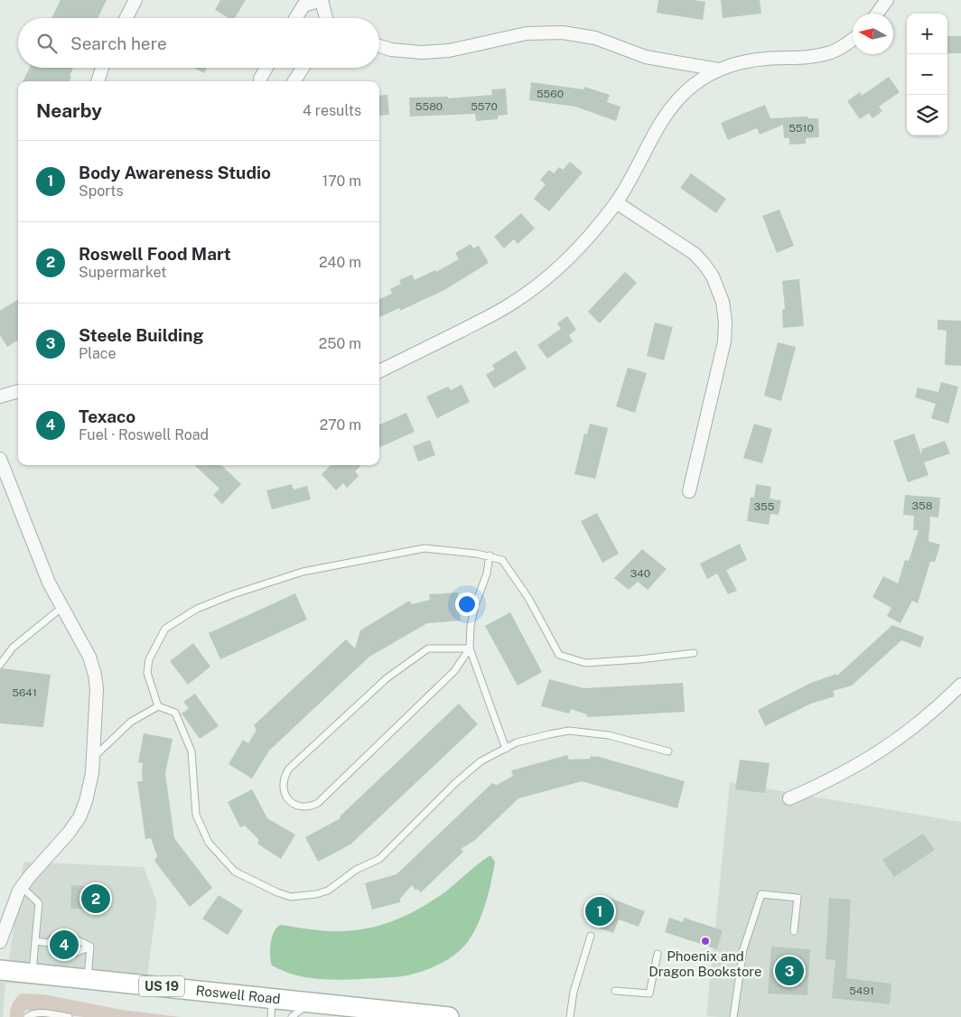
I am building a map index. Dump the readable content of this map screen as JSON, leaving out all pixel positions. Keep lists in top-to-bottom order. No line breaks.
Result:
{"streets":{"main road":["US 19","Roswell Road"]},"places":["Phoenix and Dragon Bookstore"],"house_numbers":["5560","5580","5570","5510","358","355","340","5641","5491"],"north":"left","page":{"map_buttons":["+","−"],"search":"Search here","heading":["Nearby","4 results"],"list":[{"mark":"1","name":"Body Awareness Studio","note":"Sports","value":"170 m"},{"mark":"2","name":"Roswell Food Mart","note":"Supermarket","value":"240 m"},{"mark":"3","name":"Steele Building","note":"Place","value":"250 m"},{"mark":"4","name":"Texaco","note":"Fuel · Roswell Road","value":"270 m"}],"pins":["2","1","4","3"]}}
